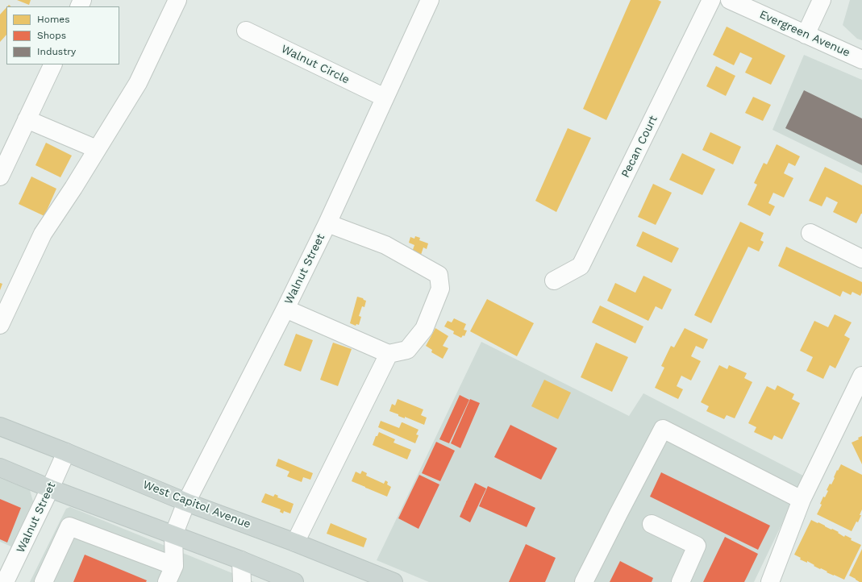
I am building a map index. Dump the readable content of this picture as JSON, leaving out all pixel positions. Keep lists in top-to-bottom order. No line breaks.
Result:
{"streets":{"main road":["West Capitol Avenue"],"street":["Evergreen Avenue","Walnut Circle","Pecan Court","Walnut Street"]},"crossings":[["Walnut Circle","Walnut Street"],["Walnut Street","West Capitol Avenue"]],"legend":["Homes","Shops","Industry"]}
